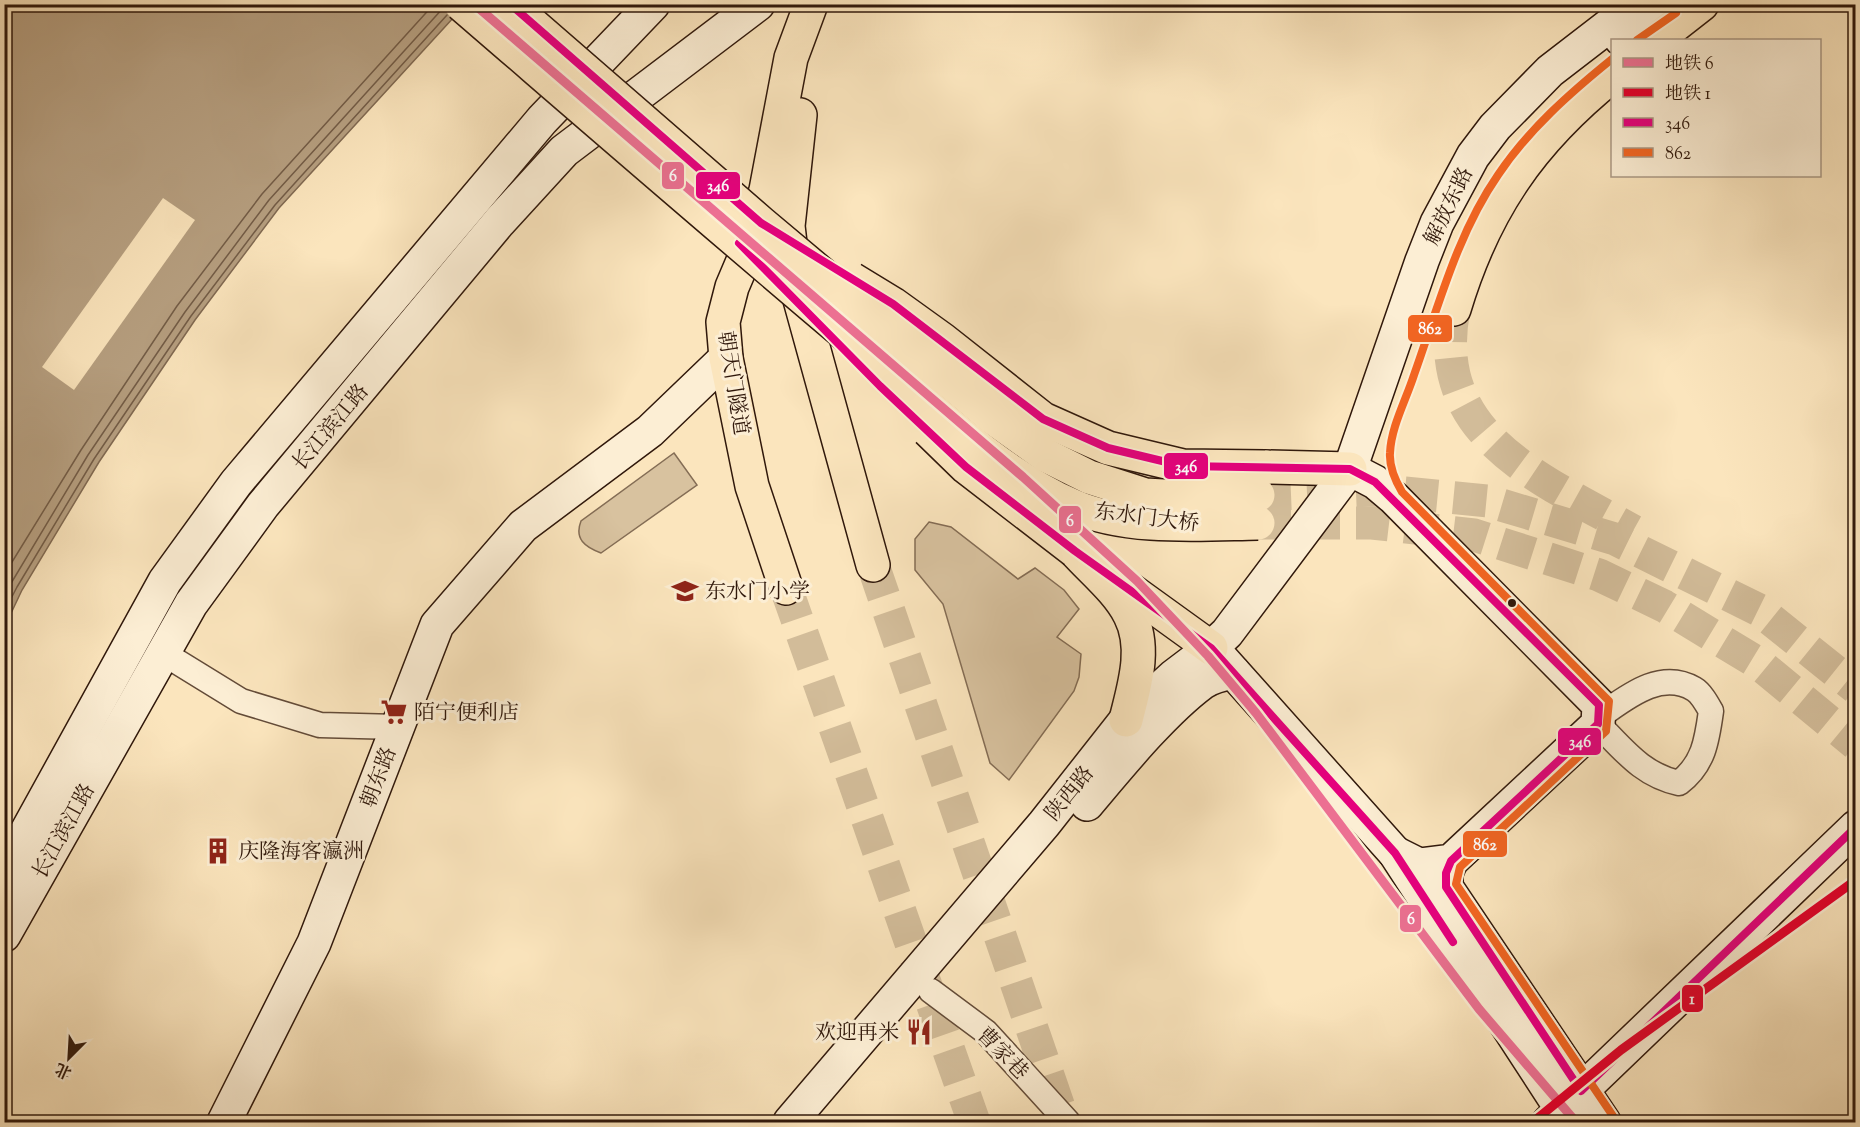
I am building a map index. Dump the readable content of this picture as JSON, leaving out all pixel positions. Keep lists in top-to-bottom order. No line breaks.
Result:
{"streets":{"main road":["解放东路","朝天门隧道","长江滨江路","东水门大桥","朝东路","陕西路"],"street":["曹家巷"]},"crossings":[["解放东路","陕西路"],["朝天门隧道","朝东路"],["陕西路","曹家巷"]],"places":{"school or university":["东水门小学"],"supermarket":["陌宁便利店"],"building":["庆隆海客瀛洲"],"restaurant":["欢迎再米"]},"lines":["metro line 6","transit line 346","transit line 862","metro line 1"],"legend":["地铁 6","地铁 1","346","862"],"north":"bottom left"}
